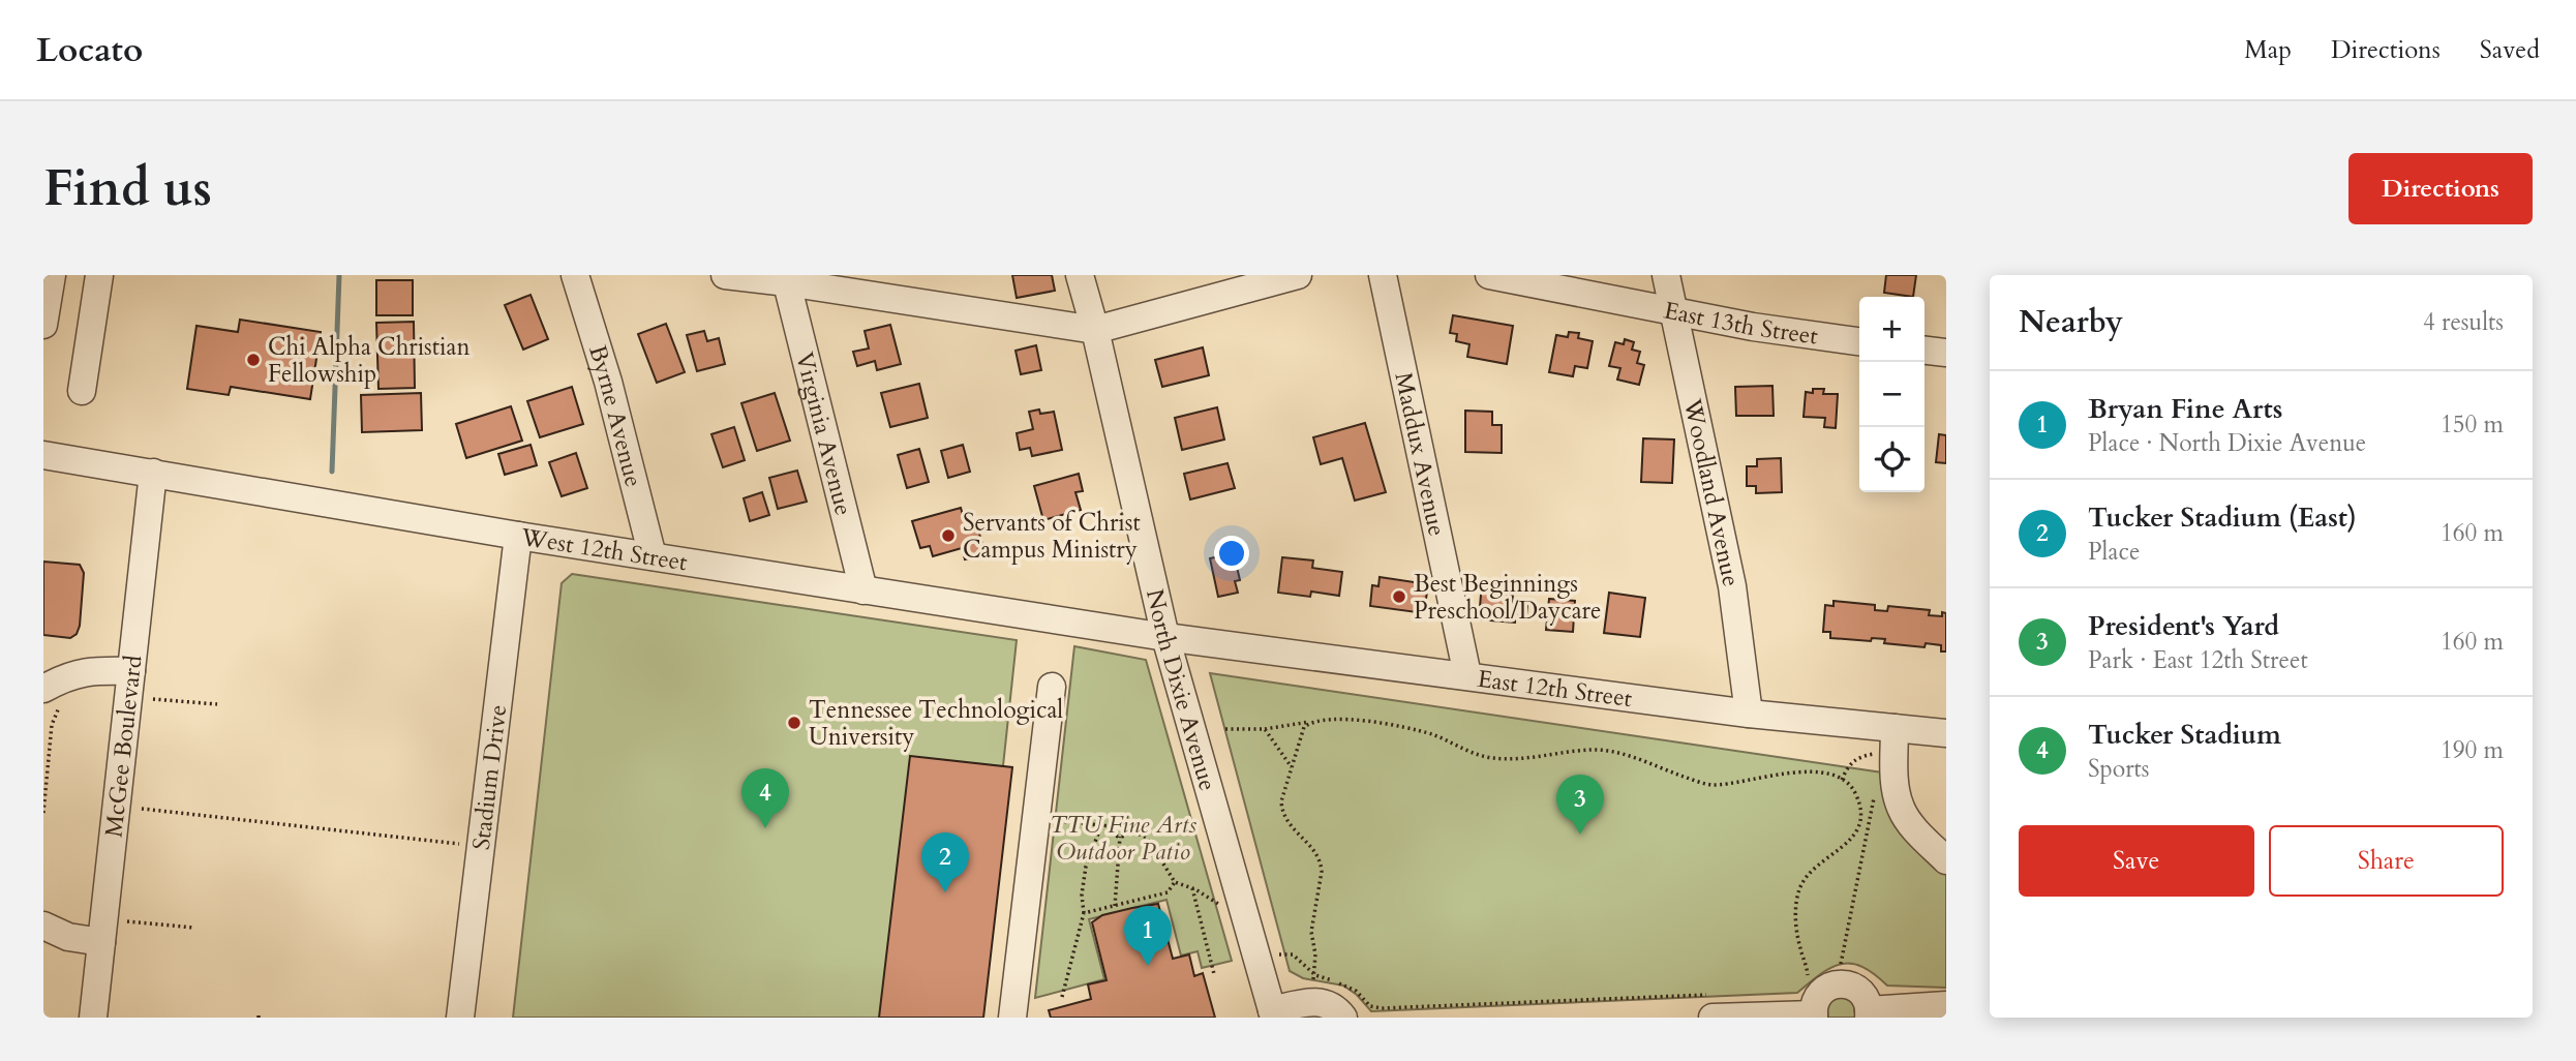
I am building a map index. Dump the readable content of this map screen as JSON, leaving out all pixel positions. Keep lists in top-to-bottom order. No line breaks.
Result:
{"streets":{"street":["East 13th Street","Byrne Avenue","Virginia Avenue","Maddux Avenue","Woodland Avenue","West 12th Street","East 12th Street","North Dixie Avenue","McGee Boulevard","Stadium Drive"]},"crossings":[["East 13th Street","Woodland Avenue"],["Byrne Avenue","West 12th Street"],["Virginia Avenue","West 12th Street"],["Maddux Avenue","East 12th Street"],["Woodland Avenue","East 12th Street"],["West 12th Street","East 12th Street"],["West 12th Street","North Dixie Avenue"],["West 12th Street","McGee Boulevard"],["West 12th Street","Stadium Drive"],["East 12th Street","North Dixie Avenue"]],"parks":["TTU Fine Arts Outdoor Patio"],"places":["Chi Alpha Christian Fellowship","Servants of Christ Campus Ministry","Best Beginnings Preschool/Daycare","Tennessee Technological University"],"page":{"header":"Locato","nav":["Map","Directions","Saved"],"buttons":["Directions",["Save","Share"]],"title":"Find us","heading":["Nearby","4 results"],"map_buttons":["+","−"],"list":[{"mark":"1","name":"Bryan Fine Arts","note":"Place · North Dixie Avenue","value":"150 m"},{"mark":"2","name":"Tucker Stadium (East)","note":"Place","value":"160 m"},{"mark":"3","name":"President's Yard","note":"Park · East 12th Street","value":"160 m"},{"mark":"4","name":"Tucker Stadium","note":"Sports","value":"190 m"}],"pins":["4","3","2","1"]}}
